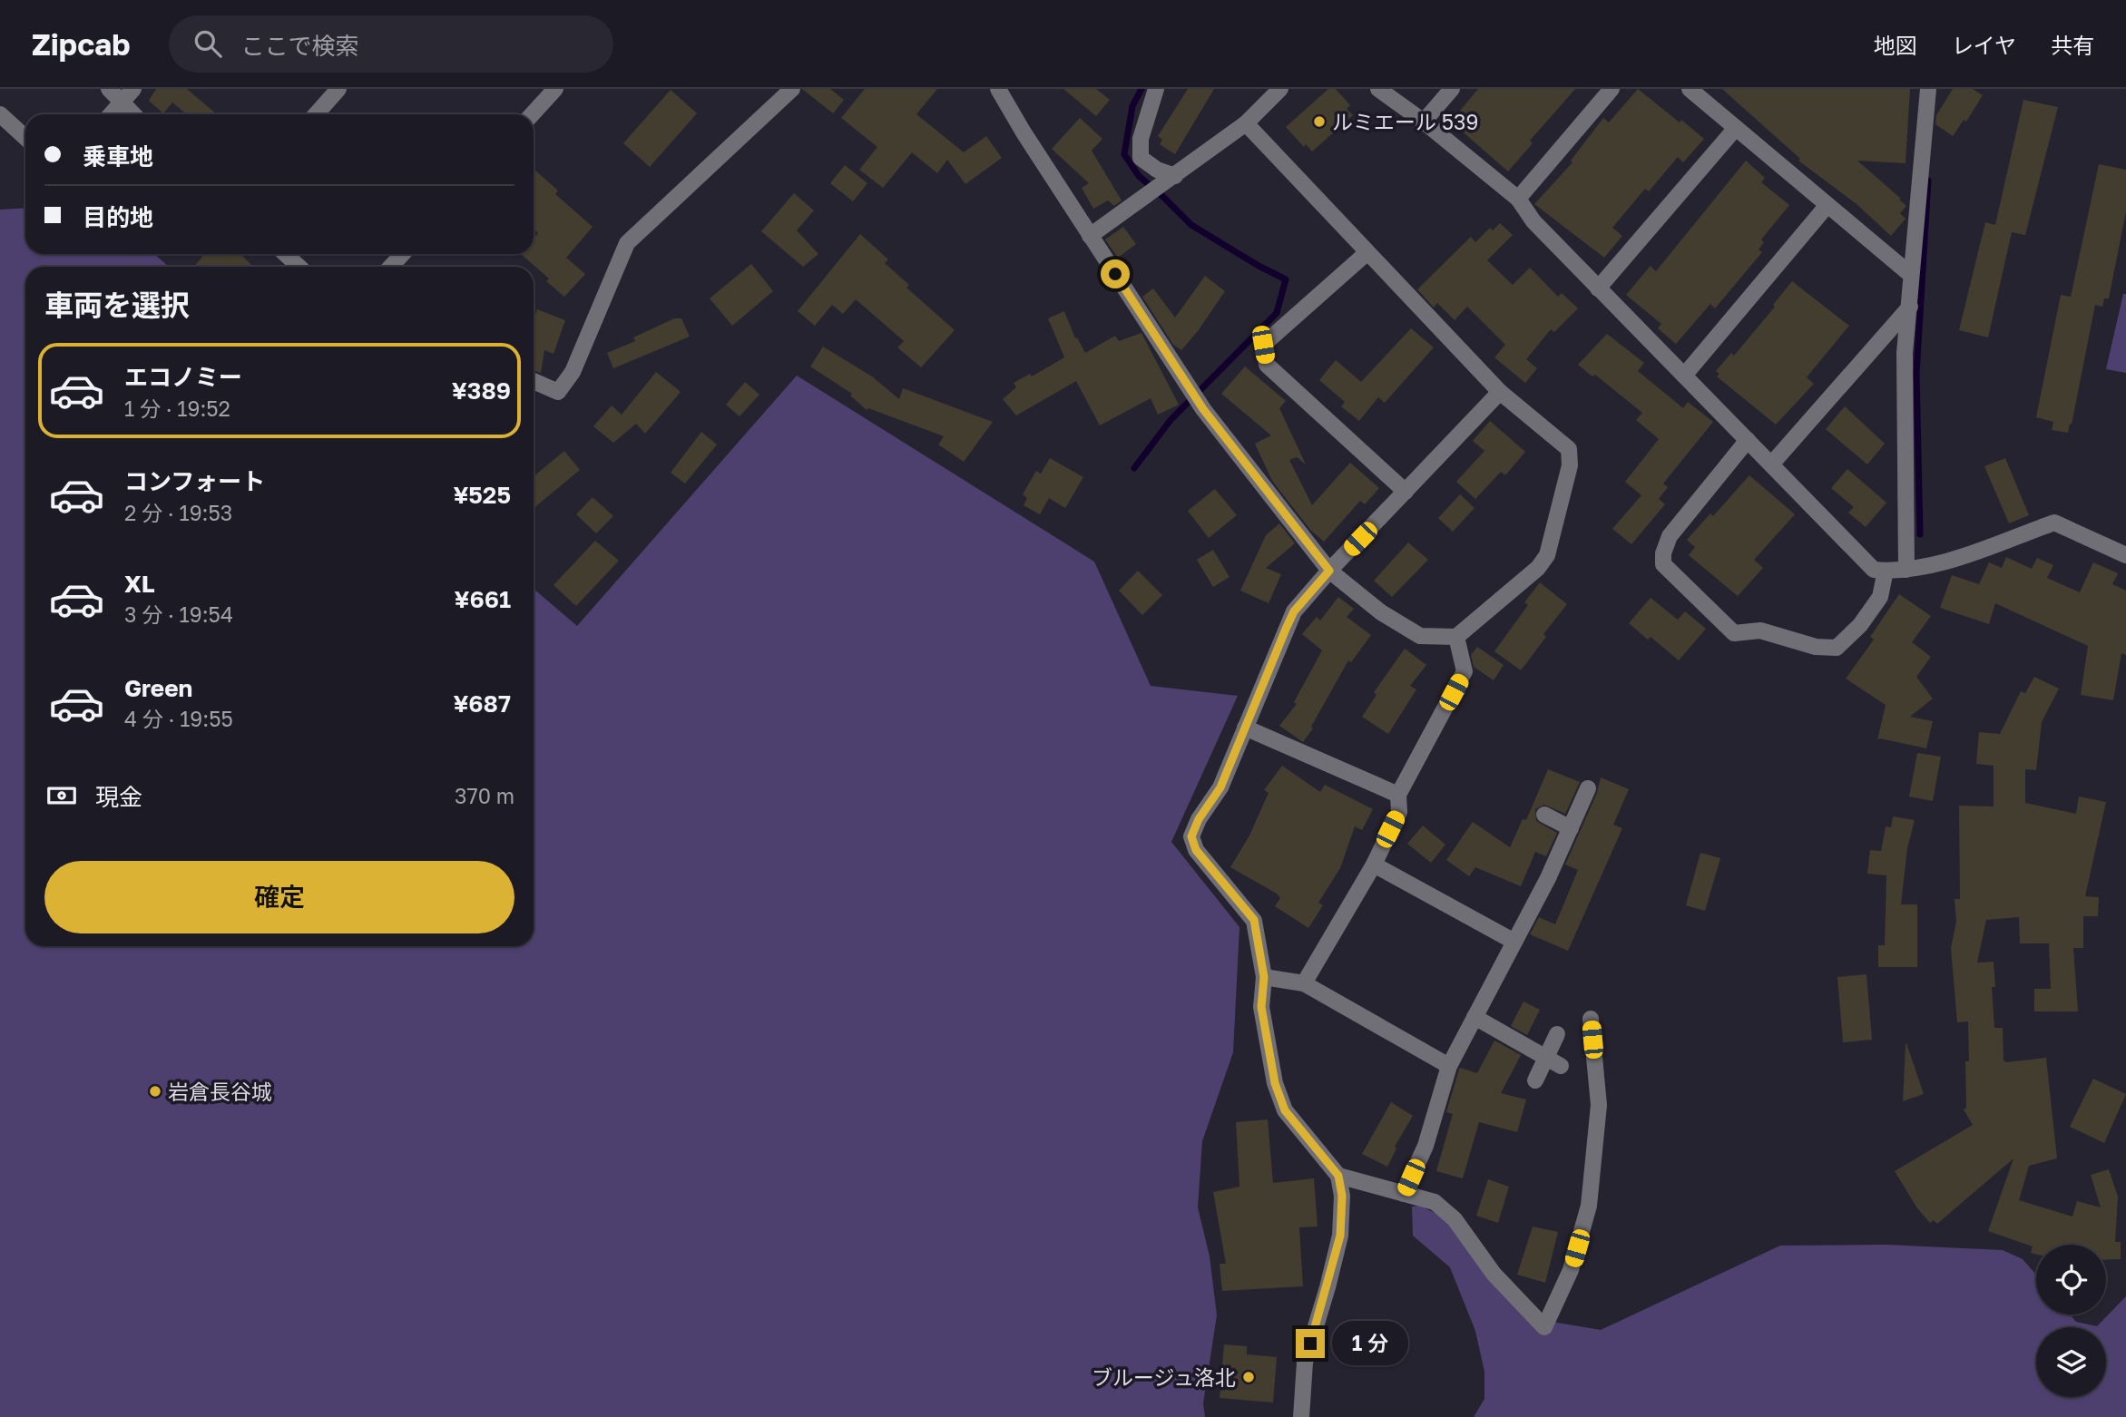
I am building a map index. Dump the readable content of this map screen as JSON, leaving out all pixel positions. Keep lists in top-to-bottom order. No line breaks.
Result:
{"places":["ルミエール 539","岩倉長谷城","ブルージュ洛北"],"page":{"header":"Zipcab","search":"ここで検索","nav":["地図","レイヤ","共有"],"banner":["乗車地","目的地"],"heading":"車両を選択","list":[{"name":"エコノミー","note":"1 分 · 19:52","value":"¥389"},{"name":"コンフォート","note":"2 分 · 19:53","value":"¥525"},{"name":"XL","note":"3 分 · 19:54","value":"¥661"},{"name":"Green","note":"4 分 · 19:55","value":"¥687"}],"pay":["現金","370 m"],"buttons":"確定","bubble":"1 分"}}
